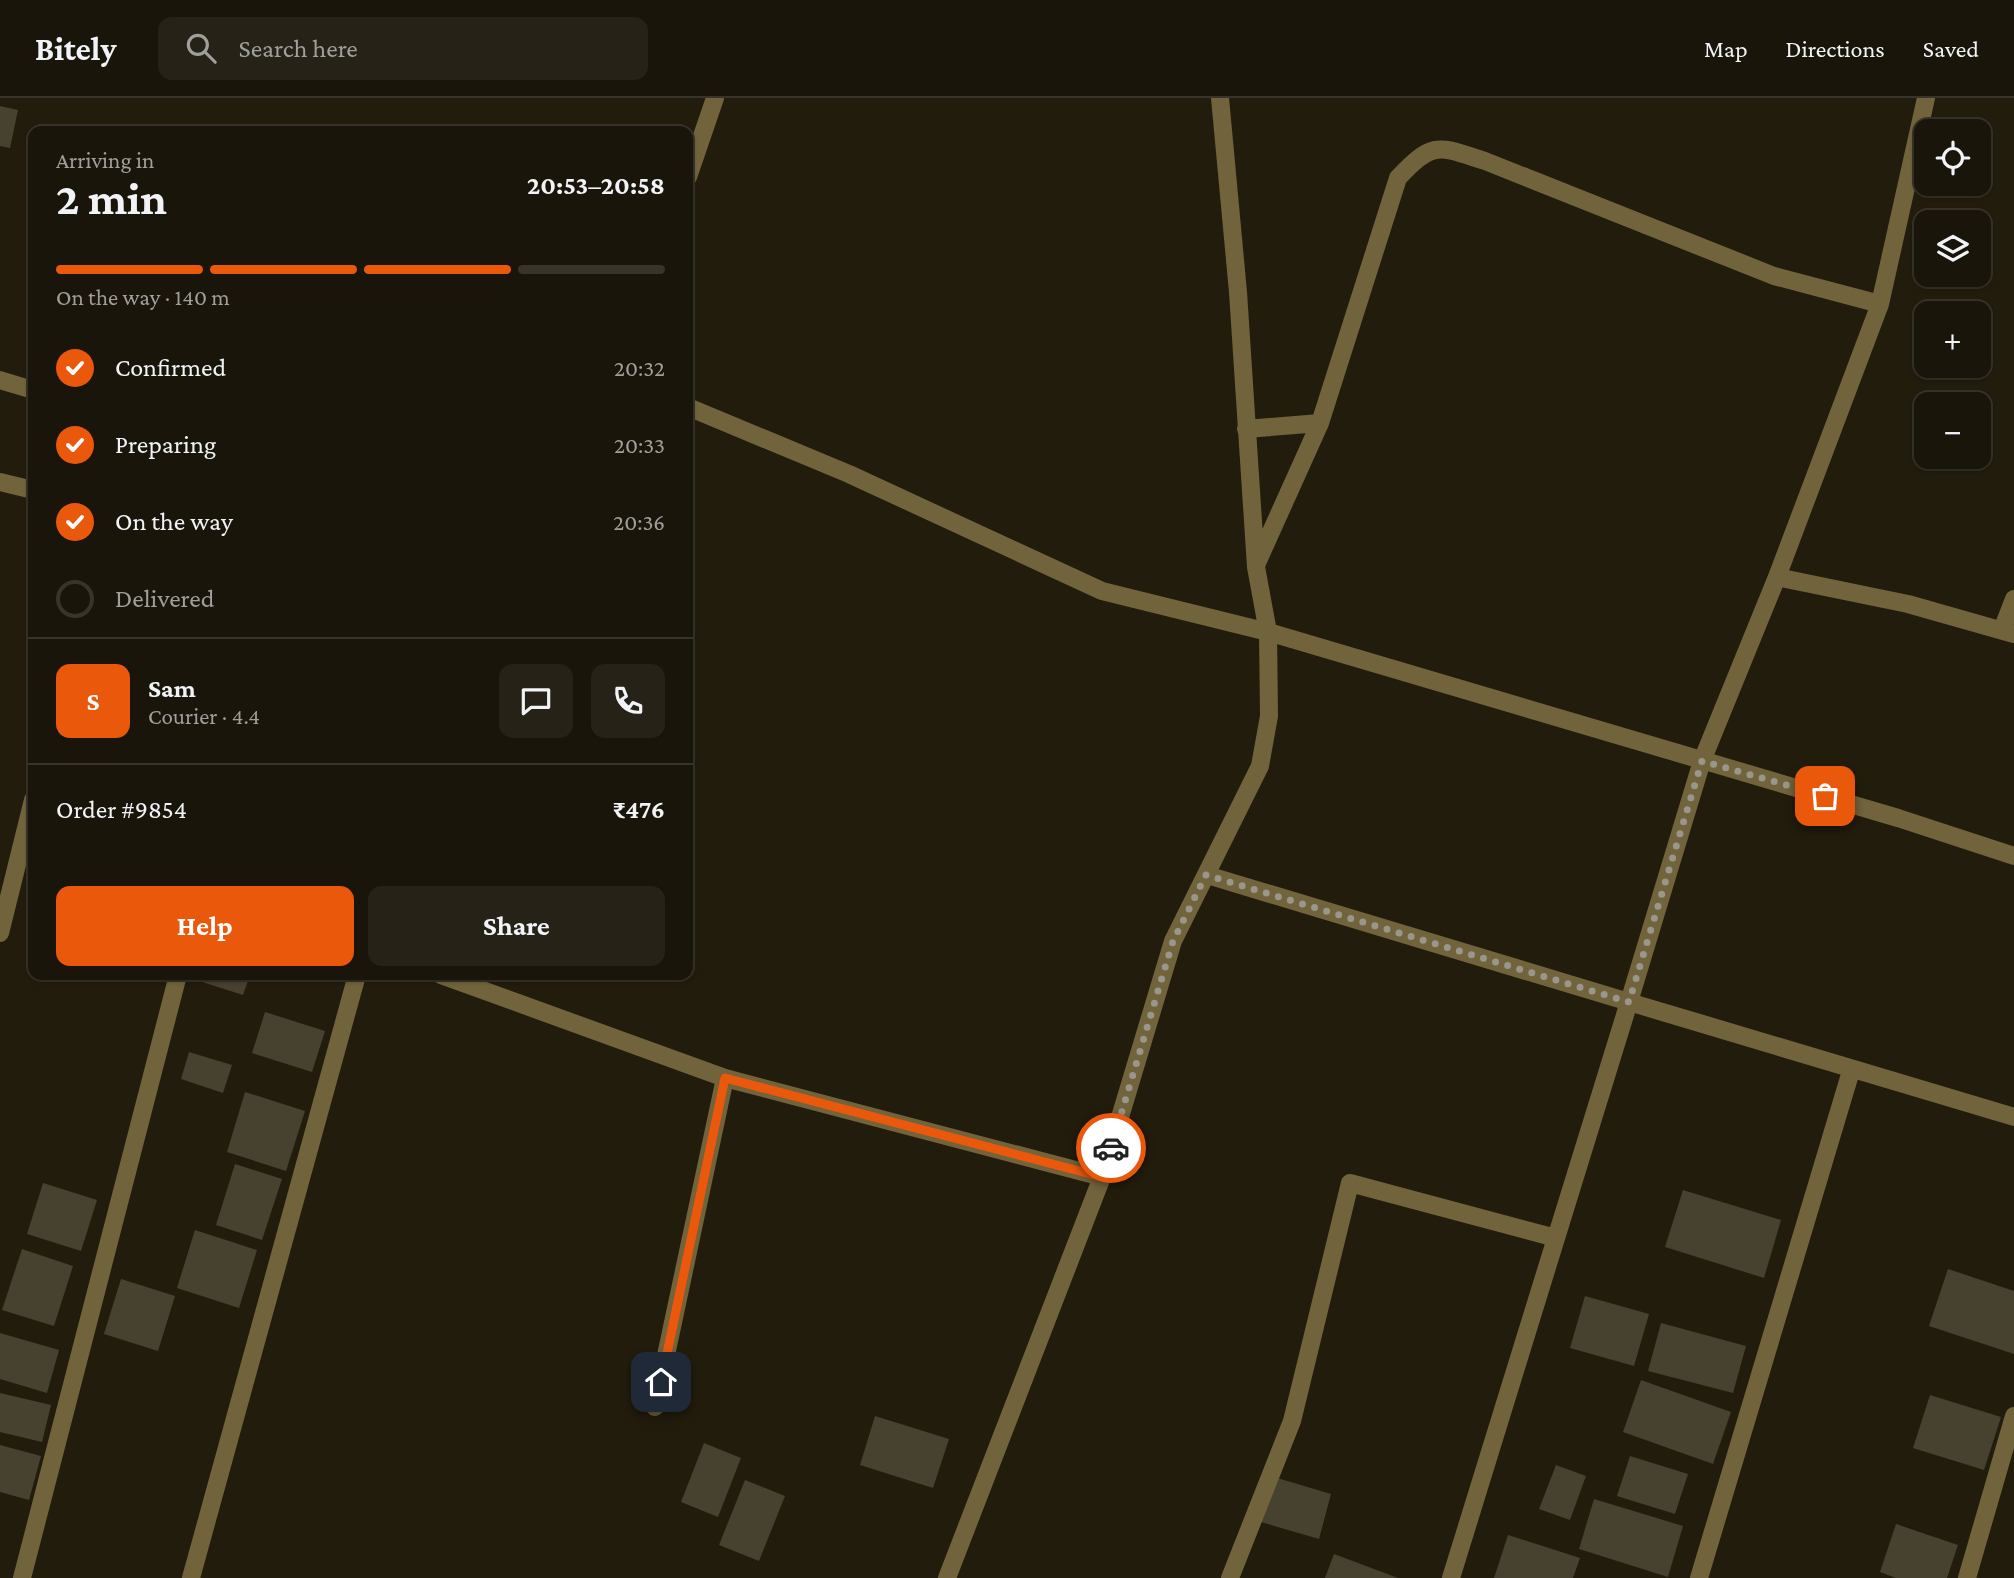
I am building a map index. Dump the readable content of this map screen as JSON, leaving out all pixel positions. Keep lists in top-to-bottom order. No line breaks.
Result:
{"page":{"header":"Bitely","search":"Search here","nav":["Map","Directions","Saved"],"map_buttons":["+","−"],"heading":["2 min","Arriving in","20:53–20:58"],"panel":["Sam","Courier · 4.4","Order #9854","₹476"],"bar":"On the way · 140 m","list":[["Confirmed","20:32"],["Preparing","20:33"],["On the way","20:36"],"Delivered"],"round":"S","buttons":["Help","Share"]}}
